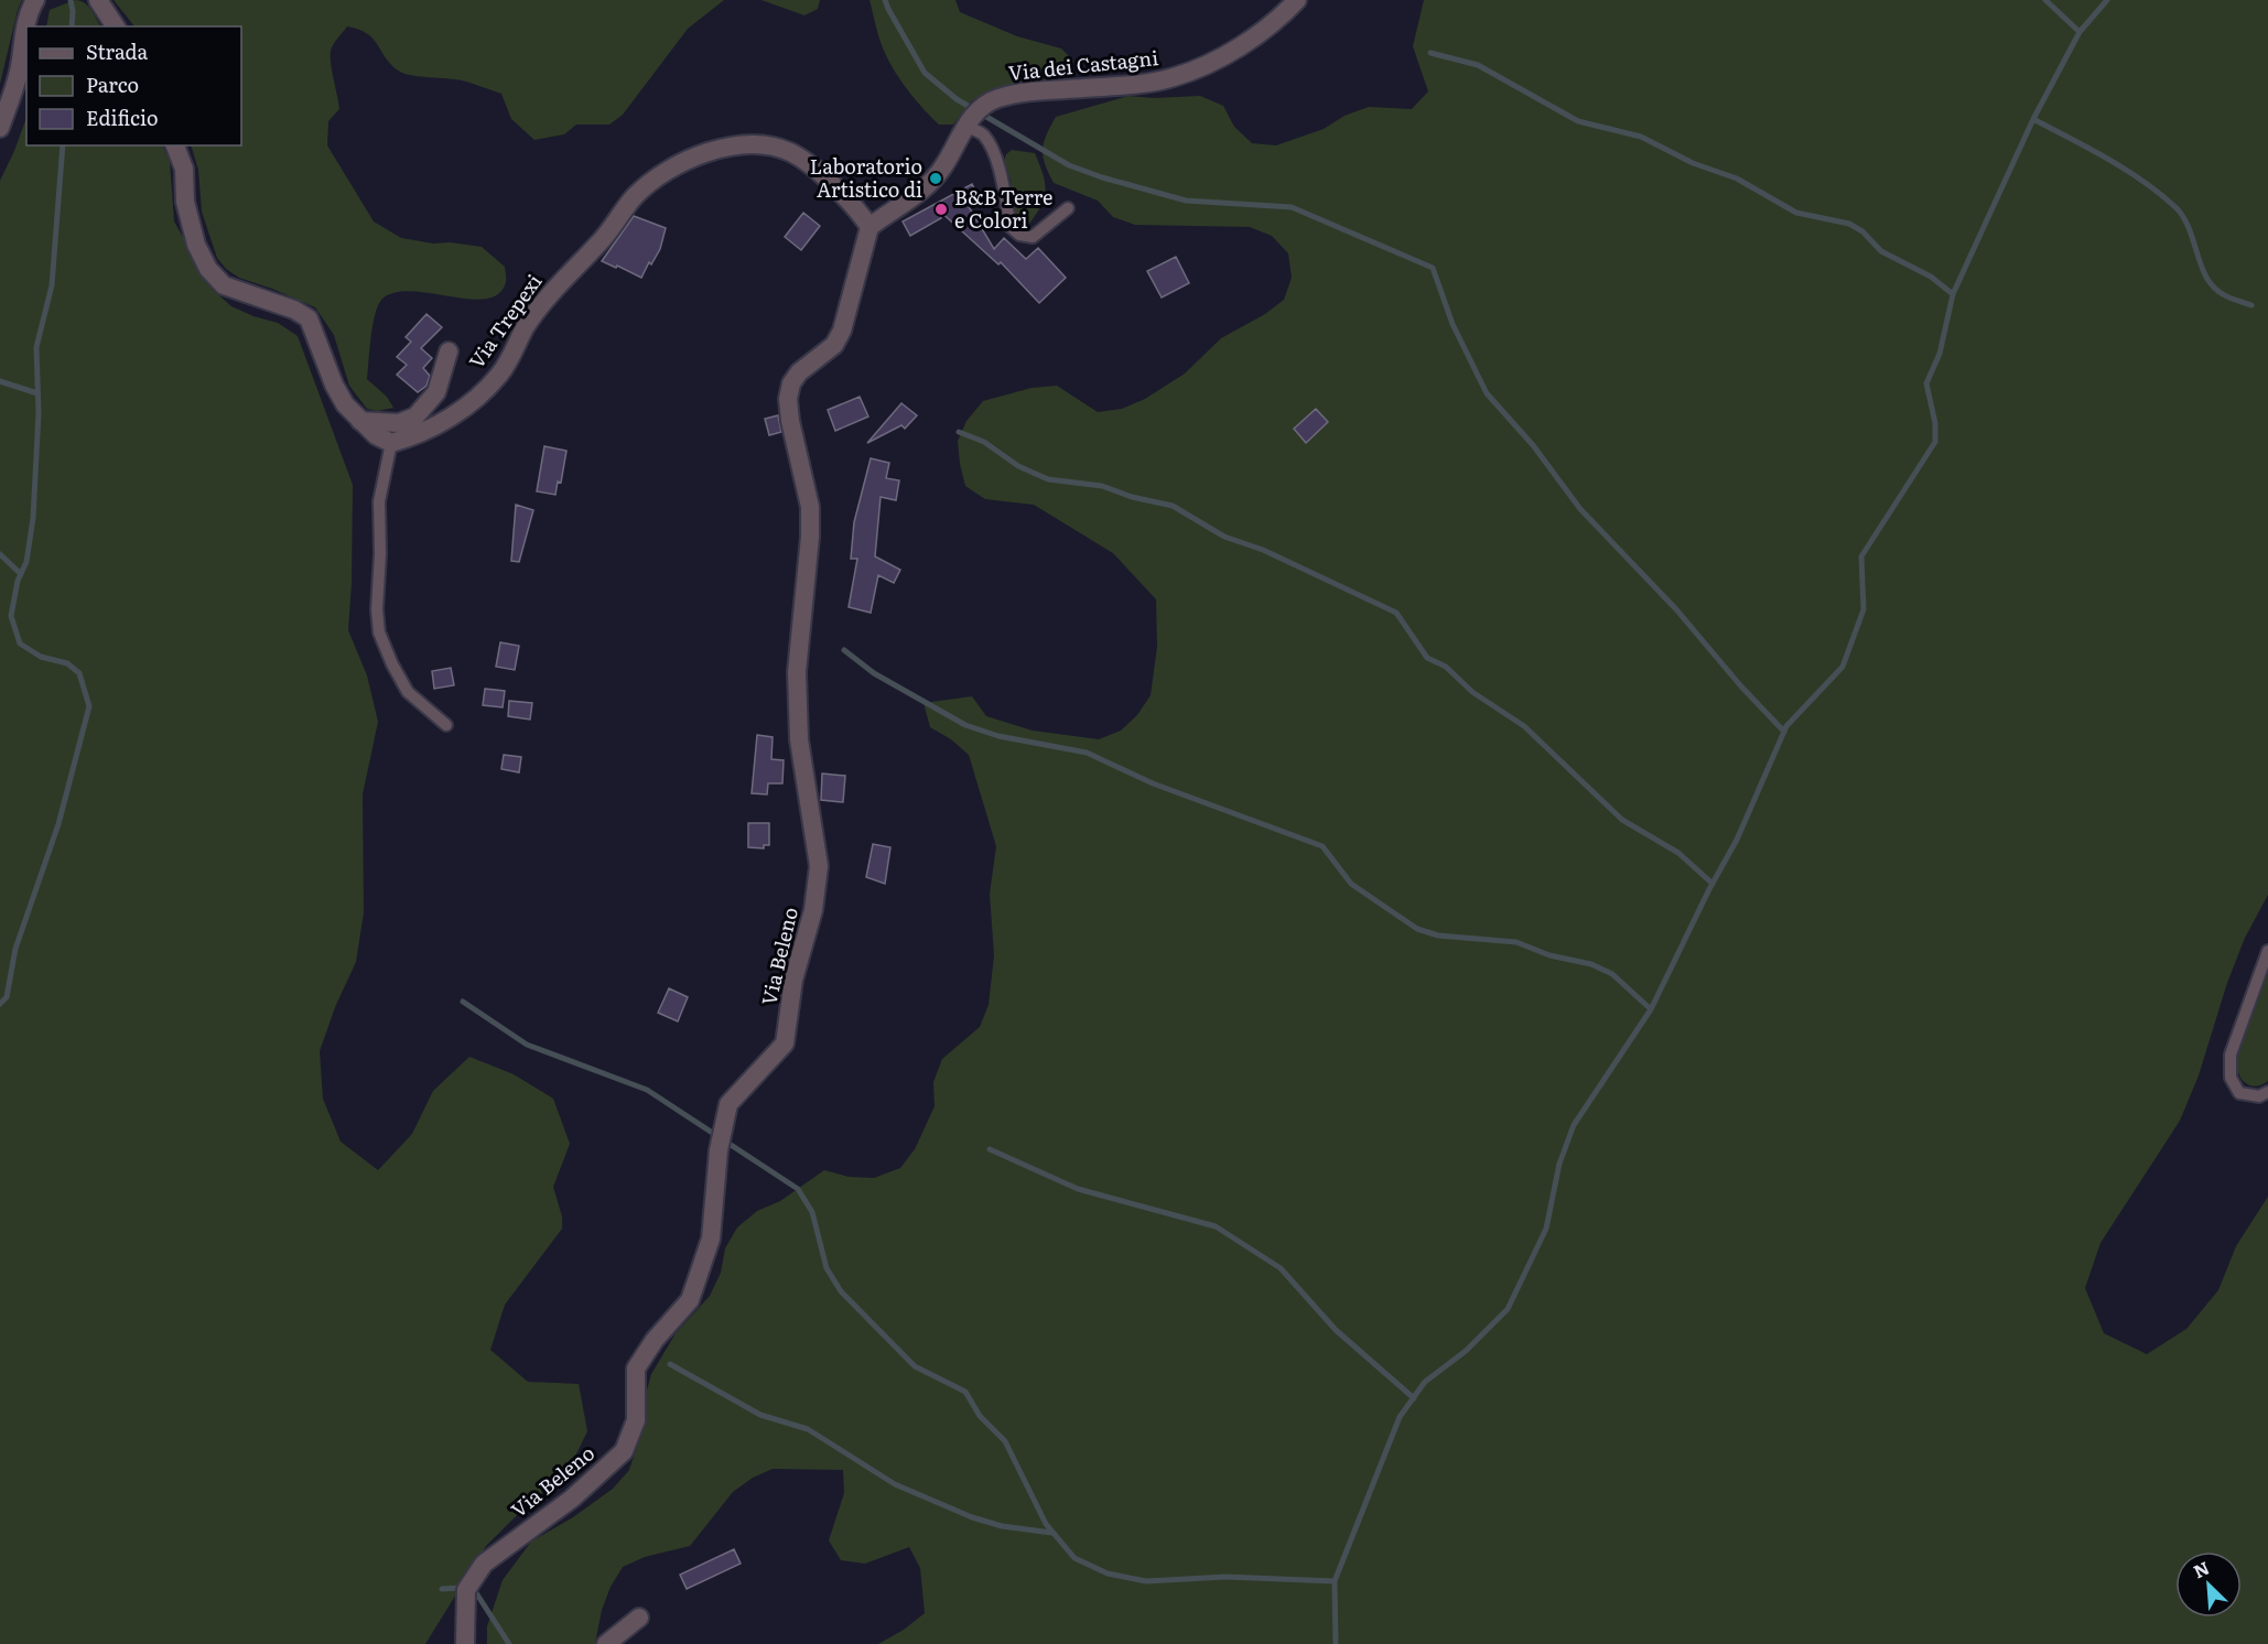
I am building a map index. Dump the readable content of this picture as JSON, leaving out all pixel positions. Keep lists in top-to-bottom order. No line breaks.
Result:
{"streets":{"street":["Via dei Castagni","Via Trepexi","Via Beleno"]},"crossings":[["Via dei Castagni","Via Trepexi"],["Via dei Castagni","Via Beleno"],["Via Trepexi","Via Beleno"]],"places":["Laboratorio Artistico di","B&B Terre e Colori"],"legend":["Strada","Parco","Edificio"],"north":"top left"}
